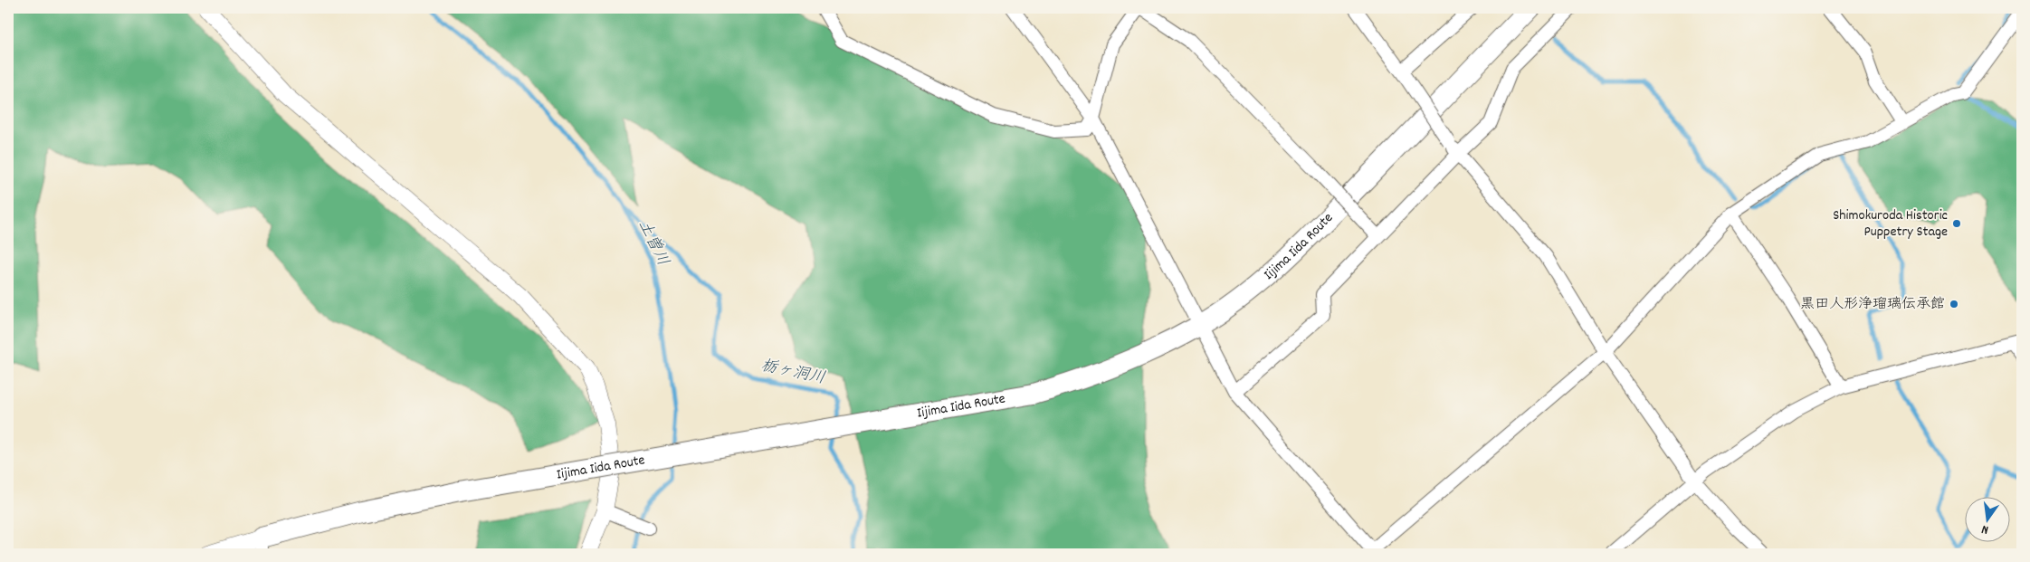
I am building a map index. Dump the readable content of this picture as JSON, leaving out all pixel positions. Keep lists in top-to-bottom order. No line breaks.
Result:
{"streets":{"main road":["Iijima Iida Route"]},"water":["土曽川","栃ヶ洞川"],"places":["Shimokuroda Historic Puppetry Stage","黒田人形浄瑠璃伝承館"],"north":"bottom"}
